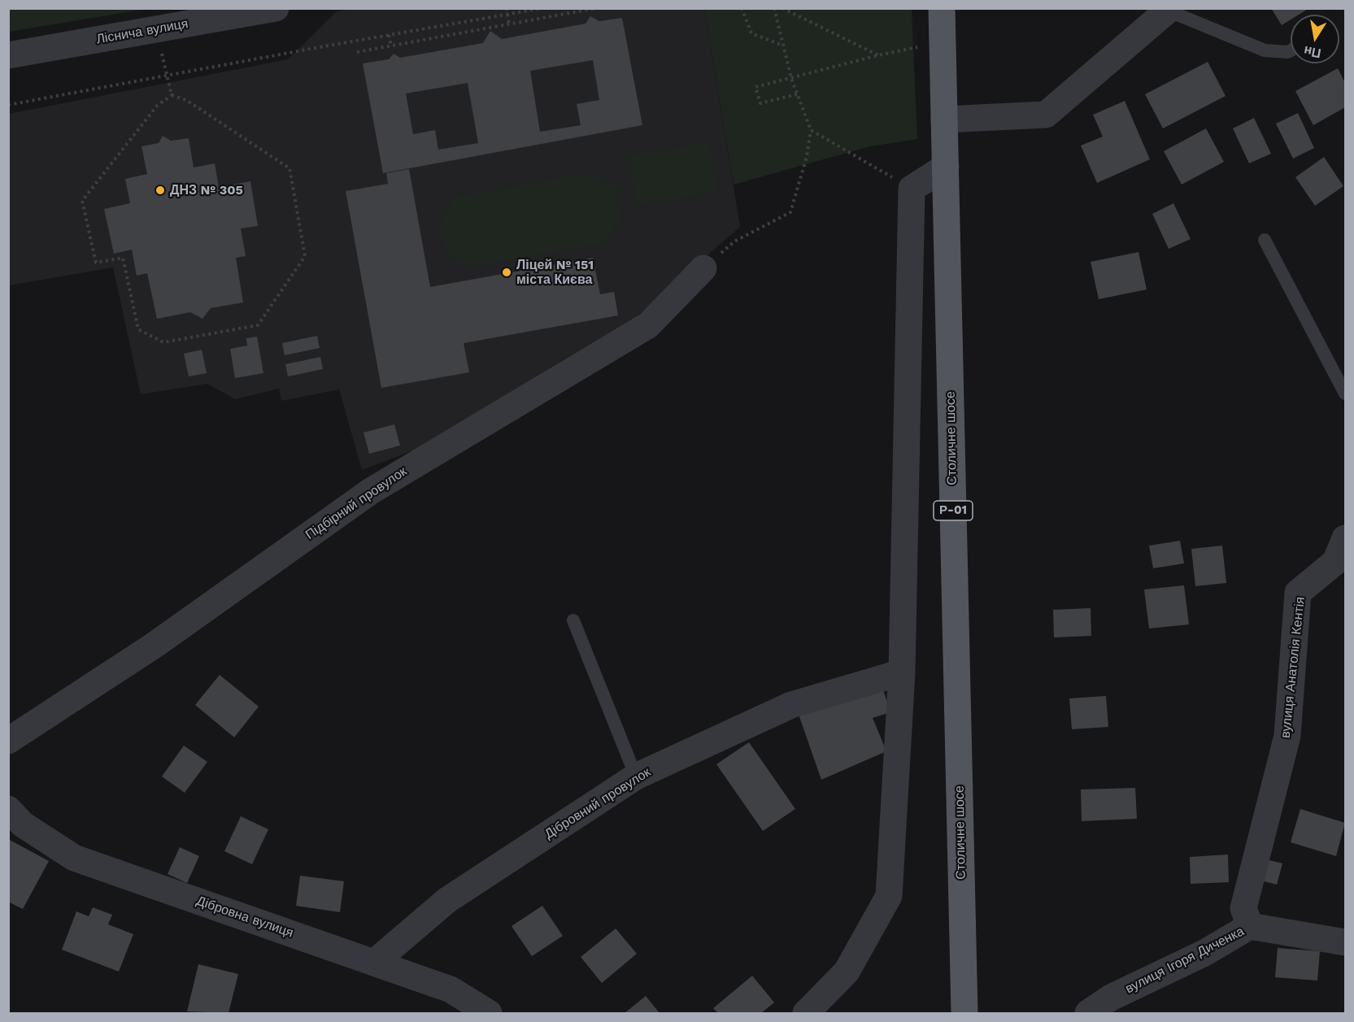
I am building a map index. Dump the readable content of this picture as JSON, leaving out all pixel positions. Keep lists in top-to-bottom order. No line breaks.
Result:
{"streets":{"main road":["Столичне шосе","Р-01"],"street":["Ліснича вулиця","Підбірний провулок","вулиця Анатолія Кентія","Дібровний провулок","Дібровна вулиця","вулиця Ігоря Диченка"]},"crossings":[["вулиця Анатолія Кентія","вулиця Ігоря Диченка"],["Дібровний провулок","Дібровна вулиця"]],"places":["ДНЗ № 305","Ліцей № 151 міста Києва"],"north":"bottom"}
